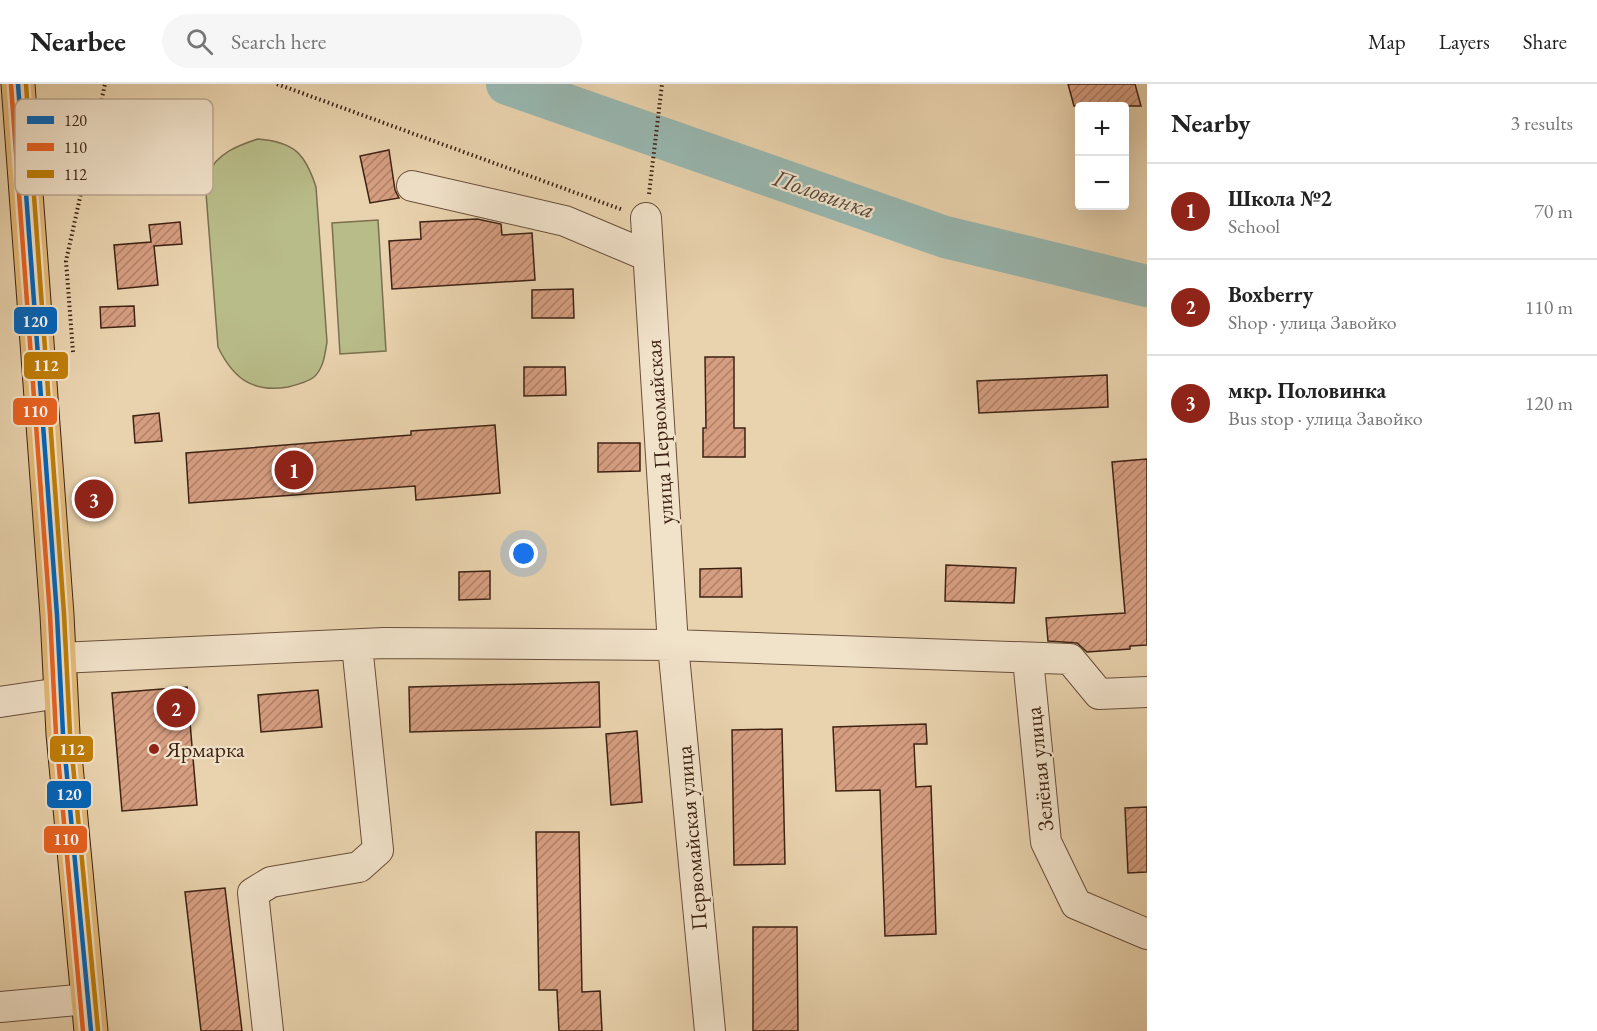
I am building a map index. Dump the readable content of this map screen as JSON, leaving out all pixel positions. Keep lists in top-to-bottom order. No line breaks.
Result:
{"streets":{"street":["улица Первомайская","Зелёная улица","Первомайская улица"]},"crossings":[["улица Первомайская","Первомайская улица"]],"water":["Половинка"],"places":["Ярмарка"],"lines":["transit line 120","transit line 112","transit line 110"],"legend":["120","110","112"],"page":{"header":"Nearbee","search":"Search here","nav":["Map","Layers","Share"],"heading":["Nearby","3 results"],"map_buttons":["+","−"],"list":[{"mark":"1","name":"Школа №2","note":"School","value":"70 m"},{"mark":"2","name":"Boxberry","note":"Shop · улица Завойко","value":"110 m"},{"mark":"3","name":"мкр. Половинка","note":"Bus stop · улица Завойко","value":"120 m"}],"pins":["1","3","2"]}}
